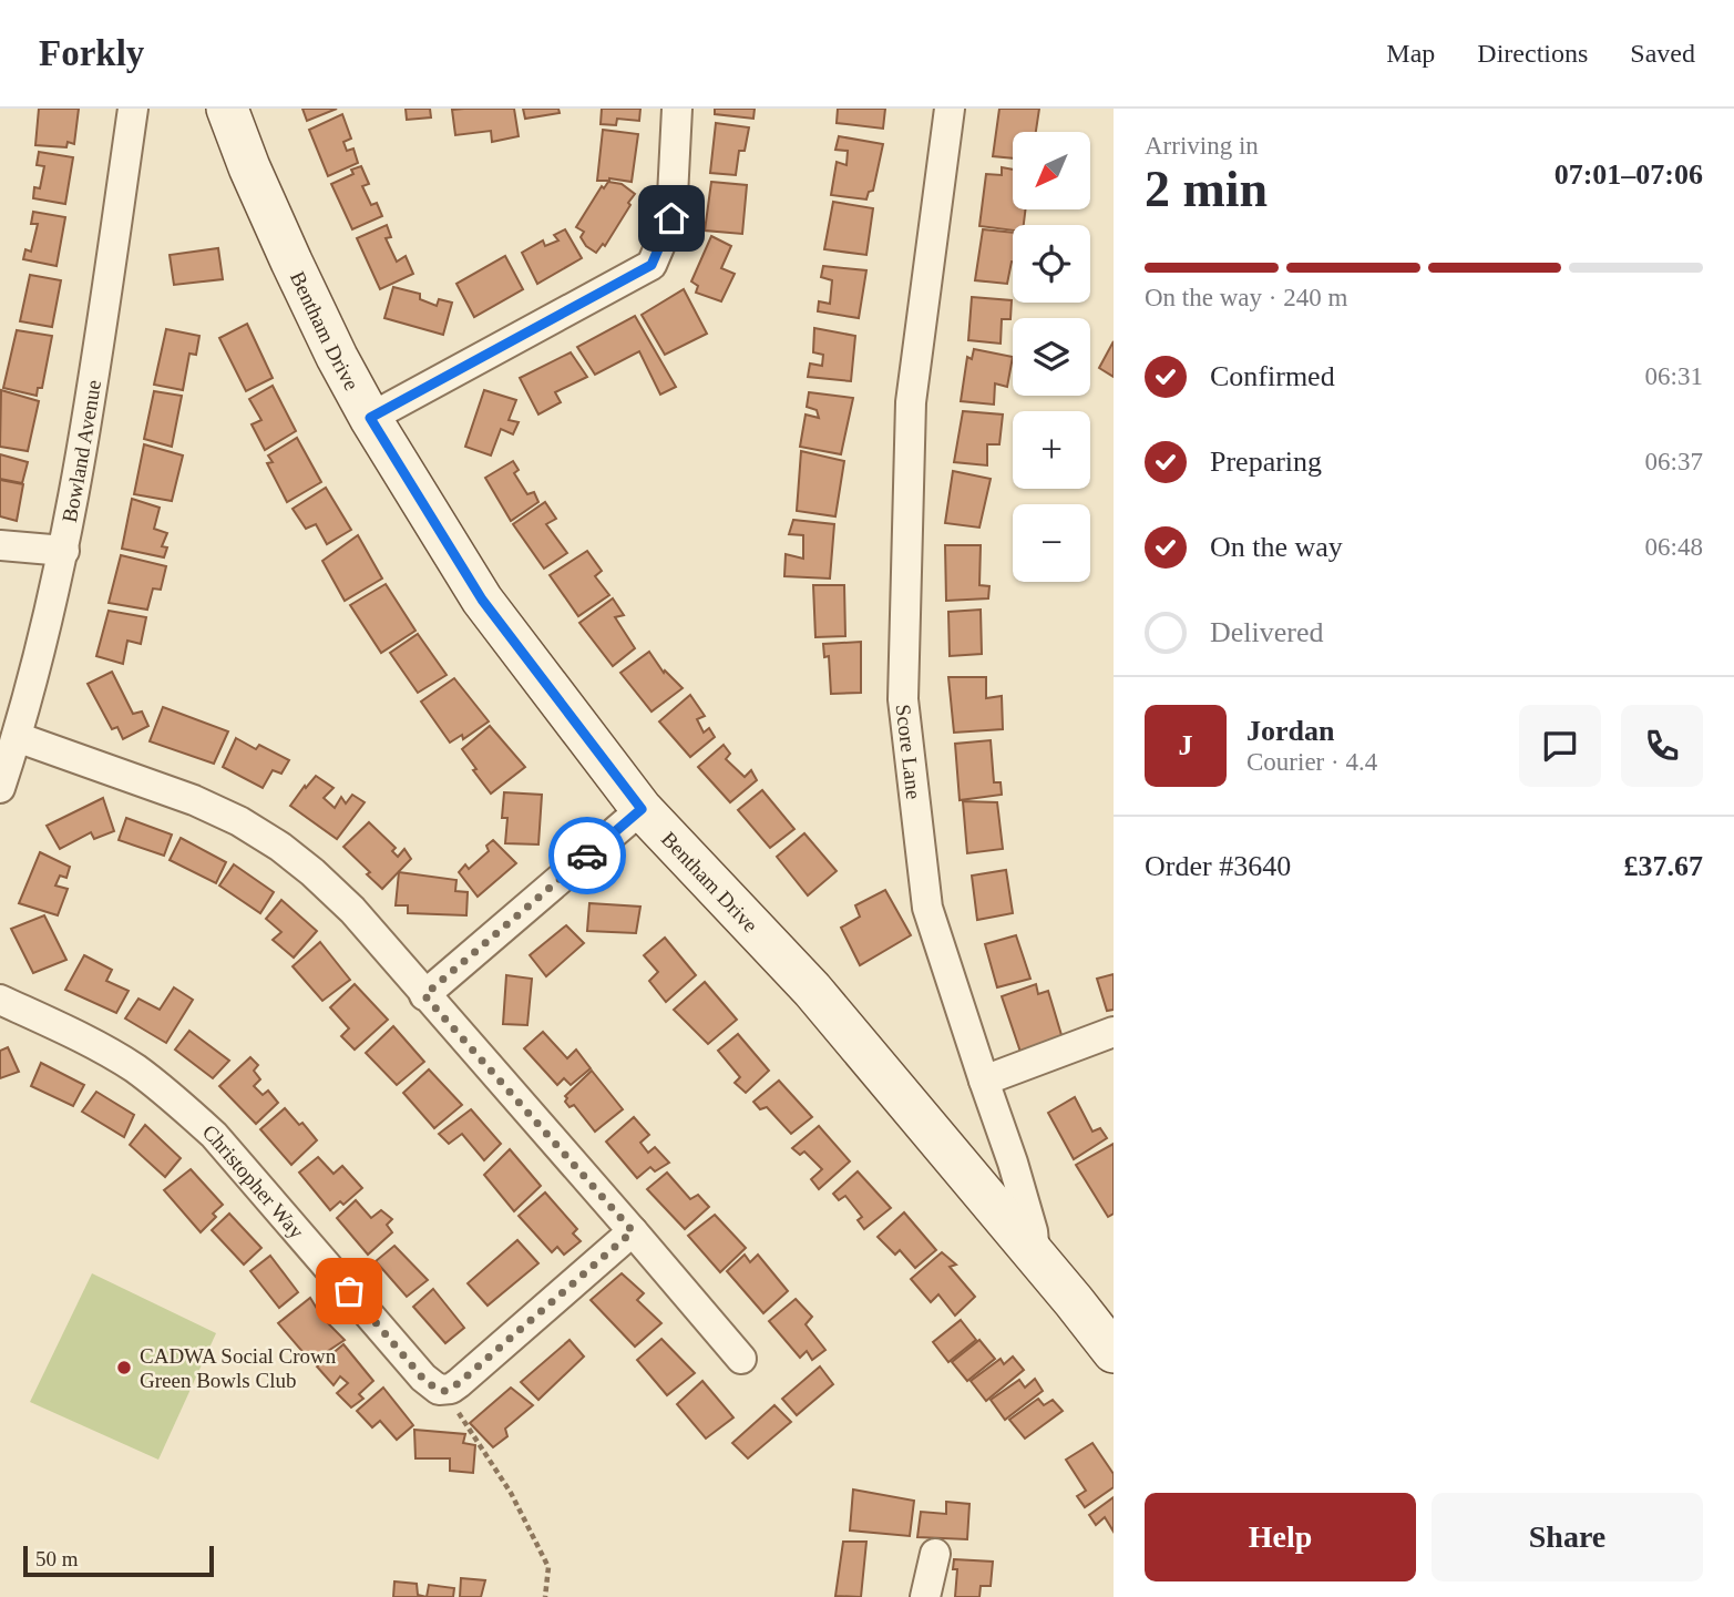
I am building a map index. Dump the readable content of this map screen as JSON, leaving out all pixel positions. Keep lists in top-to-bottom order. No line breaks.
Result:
{"streets":{"street":["Bentham Drive","Bowland Avenue","Score Lane","Christopher Way"]},"crossings":[["Bentham Drive","Score Lane"]],"places":["CADWA Social Crown Green Bowls Club"],"scale_bar":"50 m","north":"bottom left","page":{"header":"Forkly","nav":["Map","Directions","Saved"],"heading":["2 min","Arriving in","07:01–07:06"],"panel":["Jordan","Courier · 4.4","Order #3640","£37.67"],"map_buttons":["+","−"],"bar":"On the way · 240 m","list":[["Confirmed","06:31"],["Preparing","06:37"],["On the way","06:48"],"Delivered"],"round":"J","buttons":["Help","Share"],"scale":"50 m"}}
